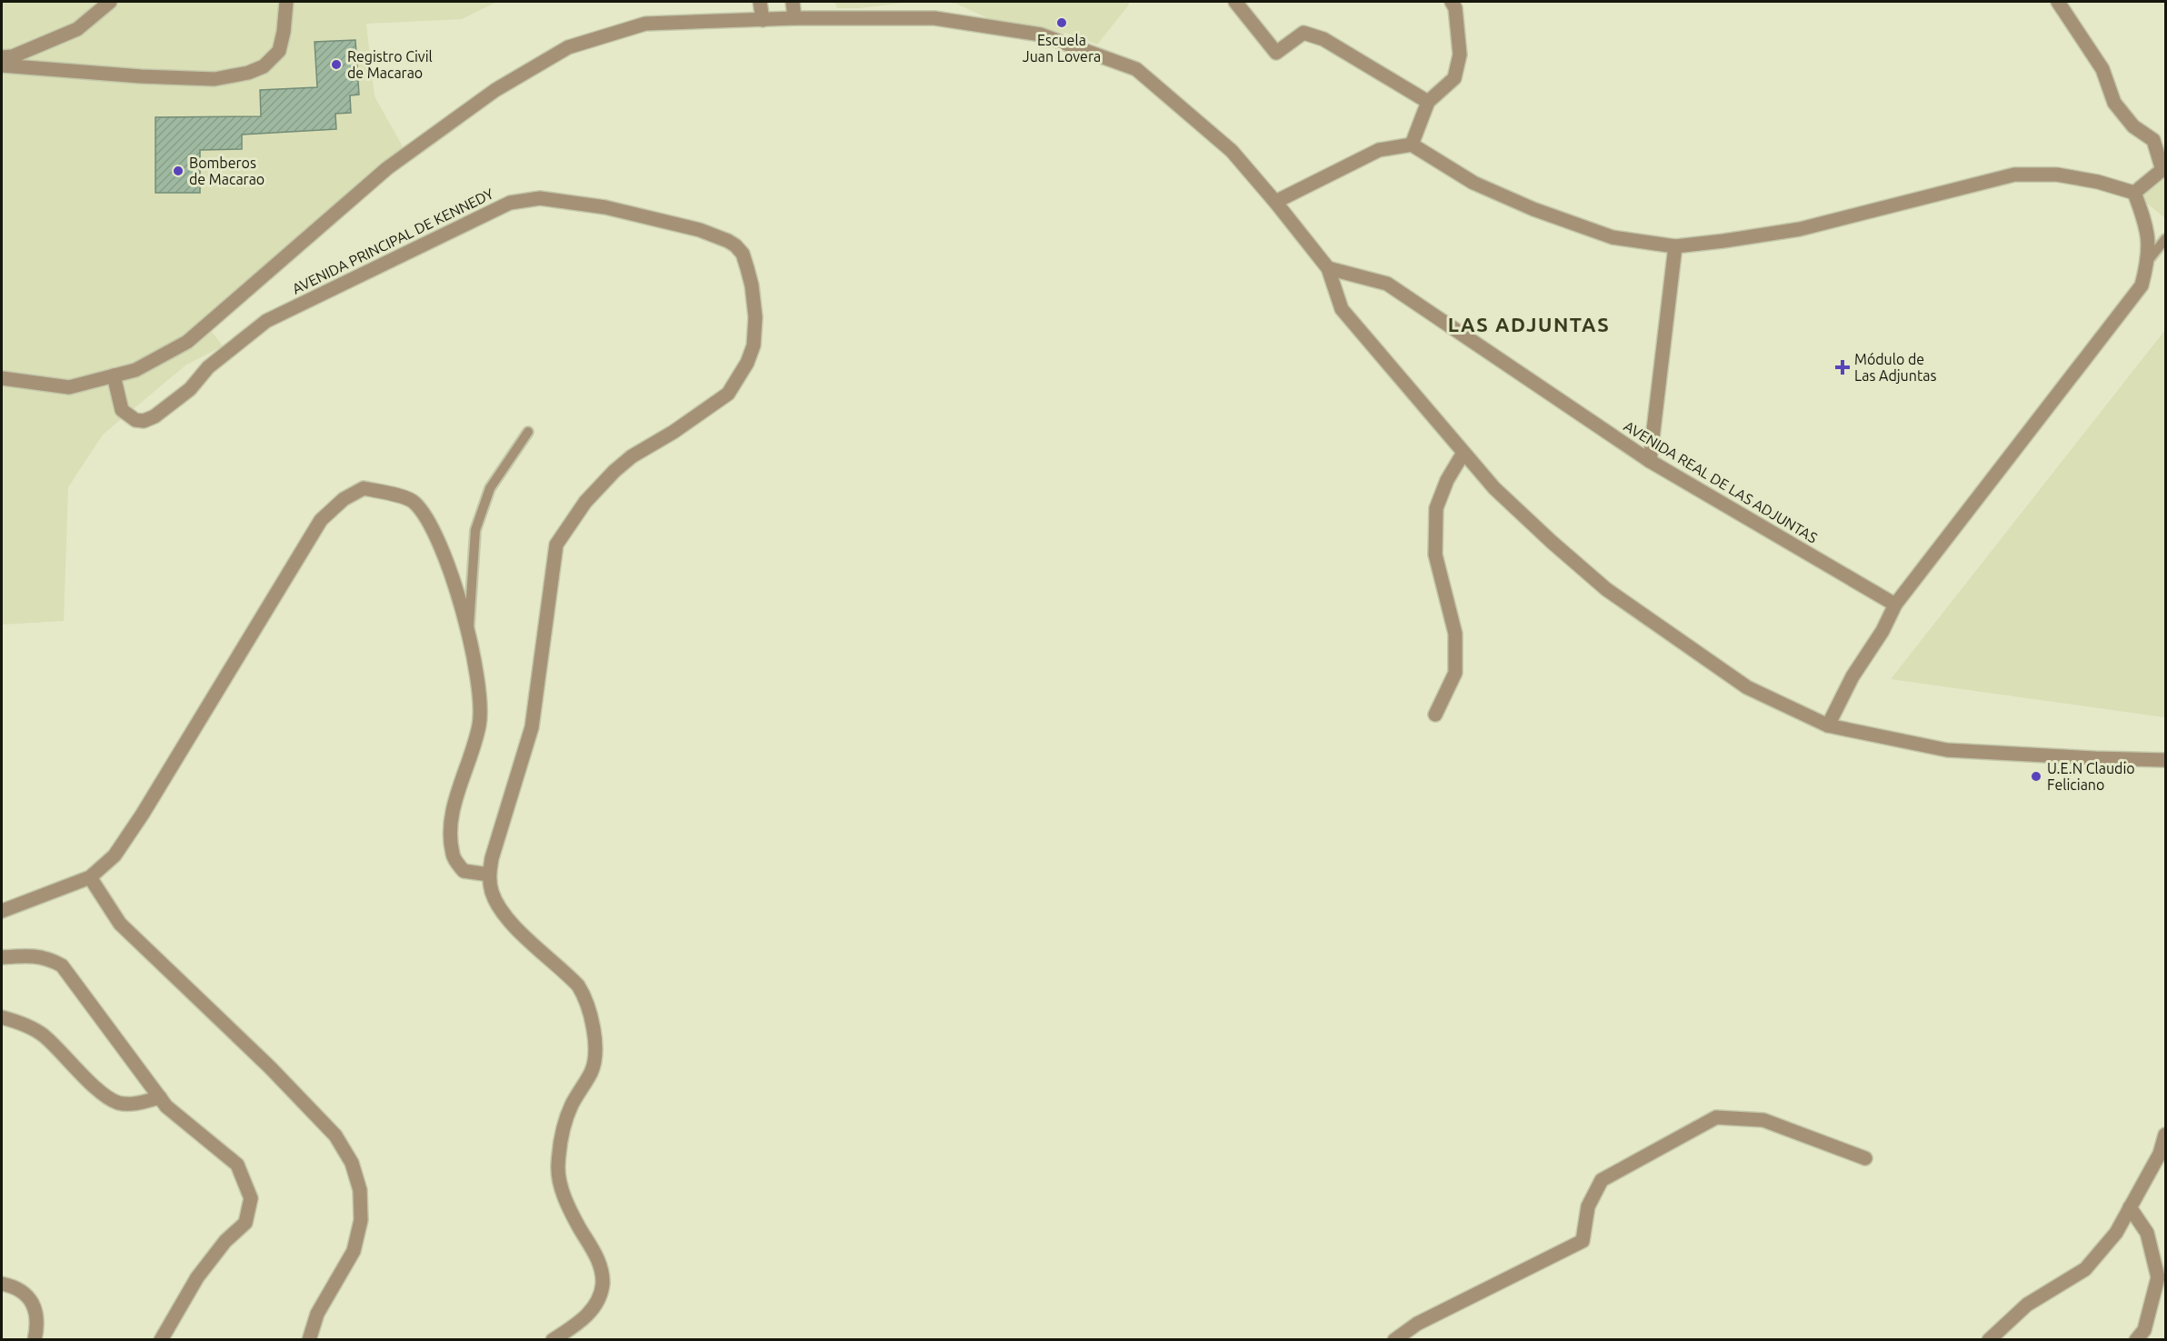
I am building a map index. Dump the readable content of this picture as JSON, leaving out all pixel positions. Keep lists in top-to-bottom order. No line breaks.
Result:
{"streets":{"street":["AVENIDA PRINCIPAL DE KENNEDY","AVENIDA REAL DE LAS ADJUNTAS"]},"districts":["LAS ADJUNTAS"],"places":{"other":["Escuela Juan Lovera","Registro Civil de Macarao","Bomberos de Macarao","U.E.N Claudio Feliciano"],"health":["Módulo de Las Adjuntas"]}}
